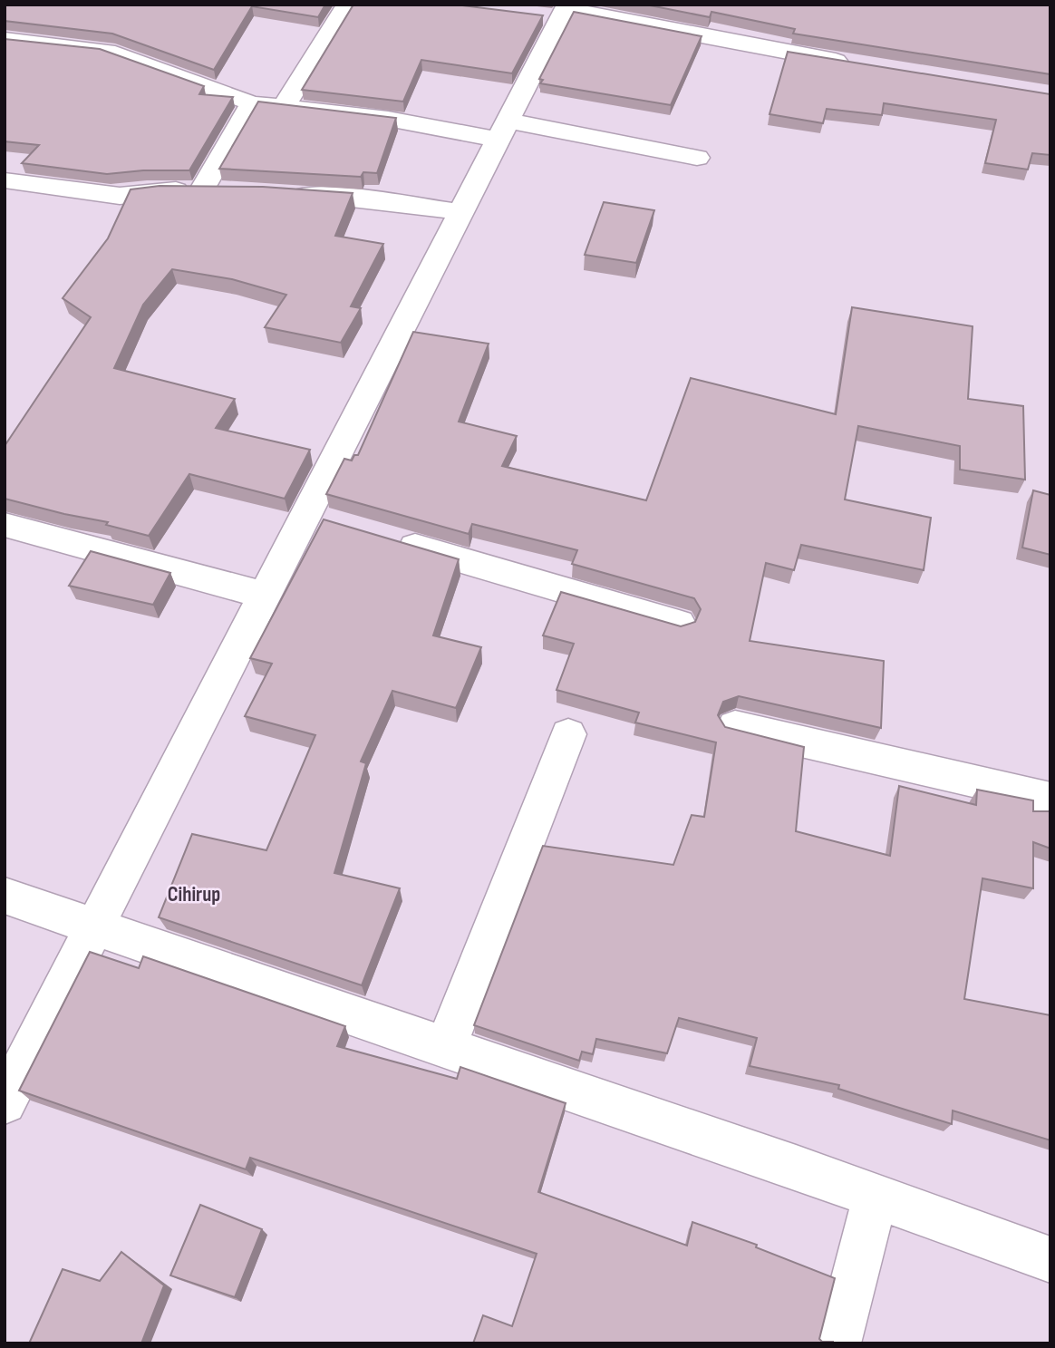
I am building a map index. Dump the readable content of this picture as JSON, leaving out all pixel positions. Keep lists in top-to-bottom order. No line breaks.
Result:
{"districts":["Cihirup"]}
